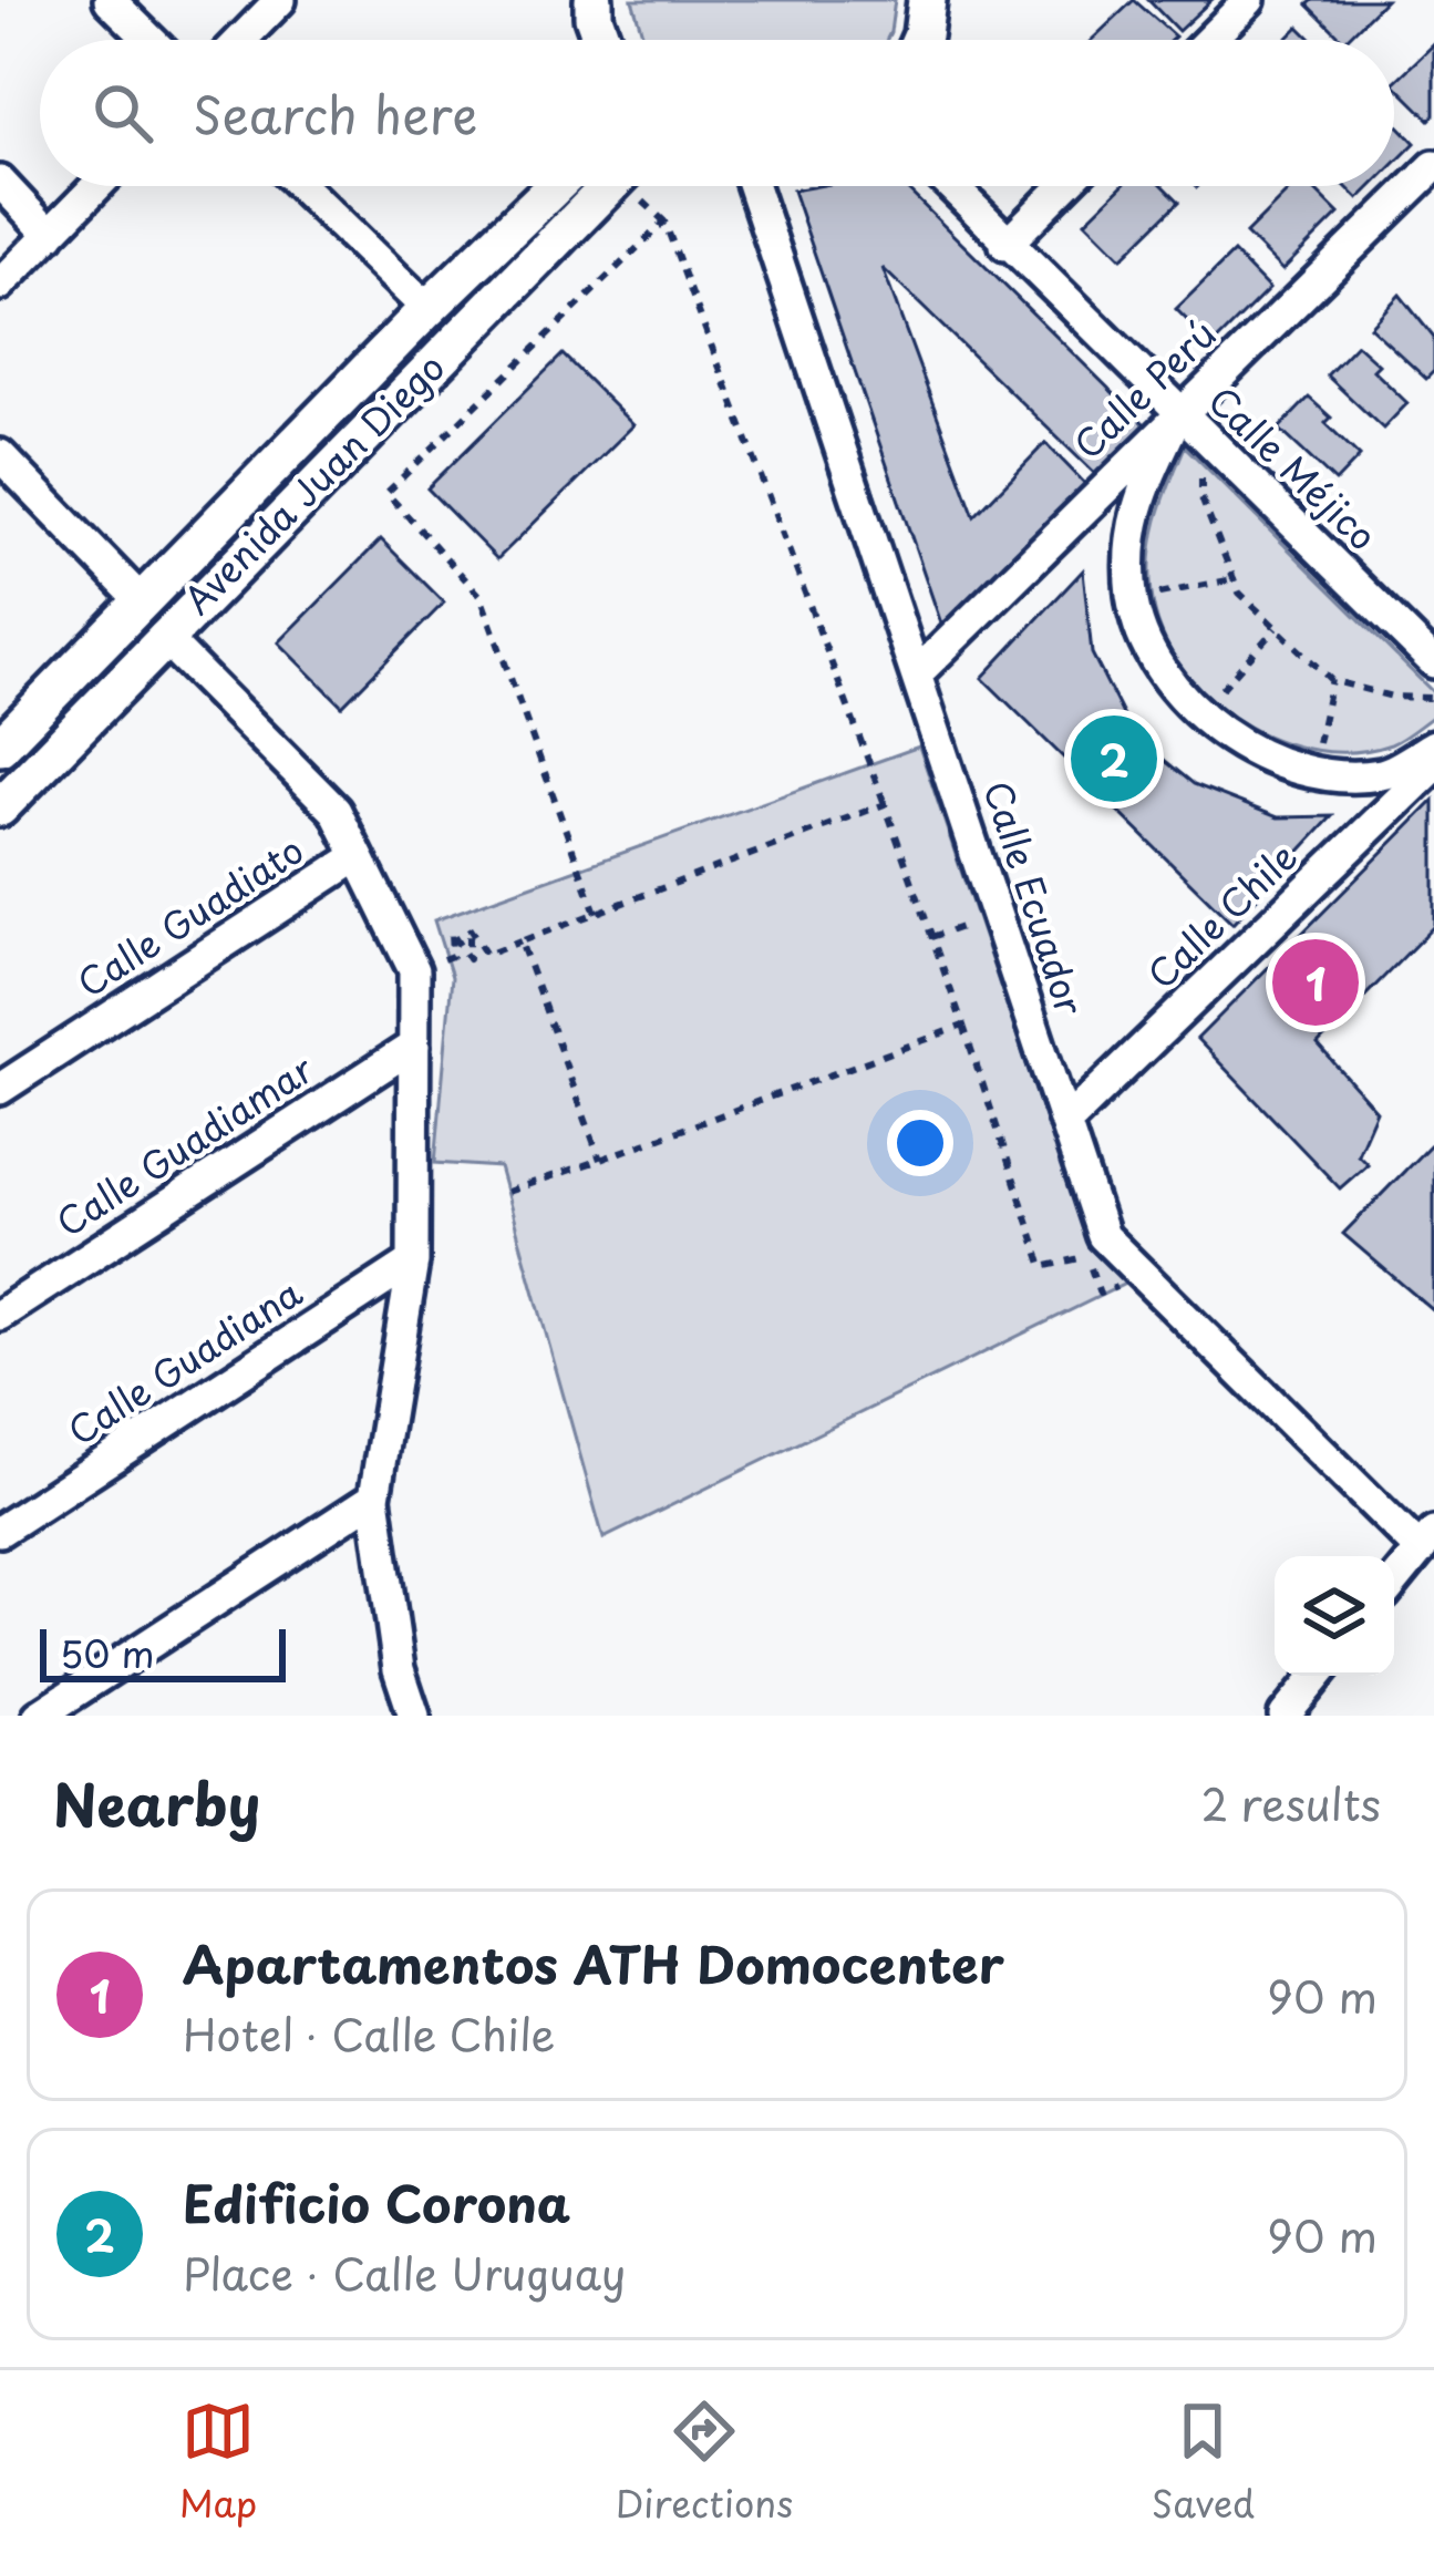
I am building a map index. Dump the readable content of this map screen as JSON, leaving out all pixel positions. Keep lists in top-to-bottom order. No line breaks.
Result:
{"streets":{"street":["Calle Perú","Calle Méjico","Avenida Juan Diego","Calle Ecuador","Calle Chile","Calle Guadiato","Calle Guadiamar","Calle Guadiana"]},"crossings":[["Calle Perú","Calle Méjico"],["Calle Perú","Calle Ecuador"],["Calle Ecuador","Calle Chile"]],"scale_bar":"50 m","page":{"search":"Search here","pins":["2","1"],"scale":"50 m","heading":["Nearby","2 results"],"list":[{"mark":"1","name":"Apartamentos ATH Domocenter","note":"Hotel · Calle Chile","value":"90 m"},{"mark":"2","name":"Edificio Corona","note":"Place · Calle Uruguay","value":"90 m"}],"nav":["Map","Directions","Saved"]}}
